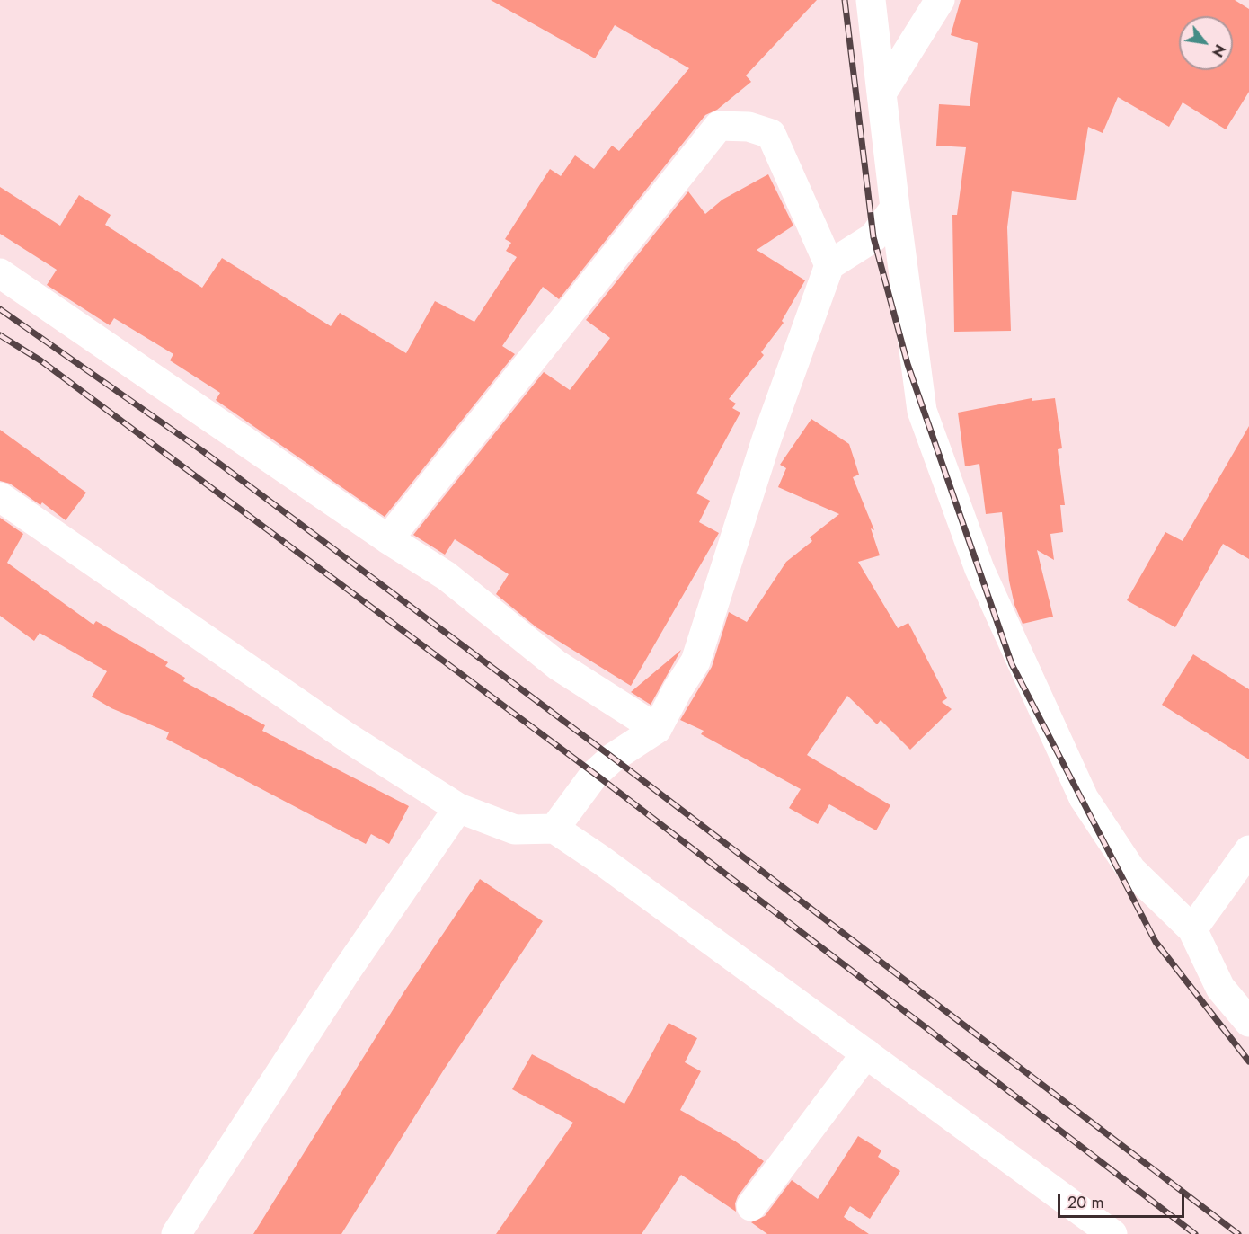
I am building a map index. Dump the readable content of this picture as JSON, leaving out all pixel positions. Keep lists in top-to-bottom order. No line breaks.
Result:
{"scale_bar":"20 m","north":"bottom right"}
